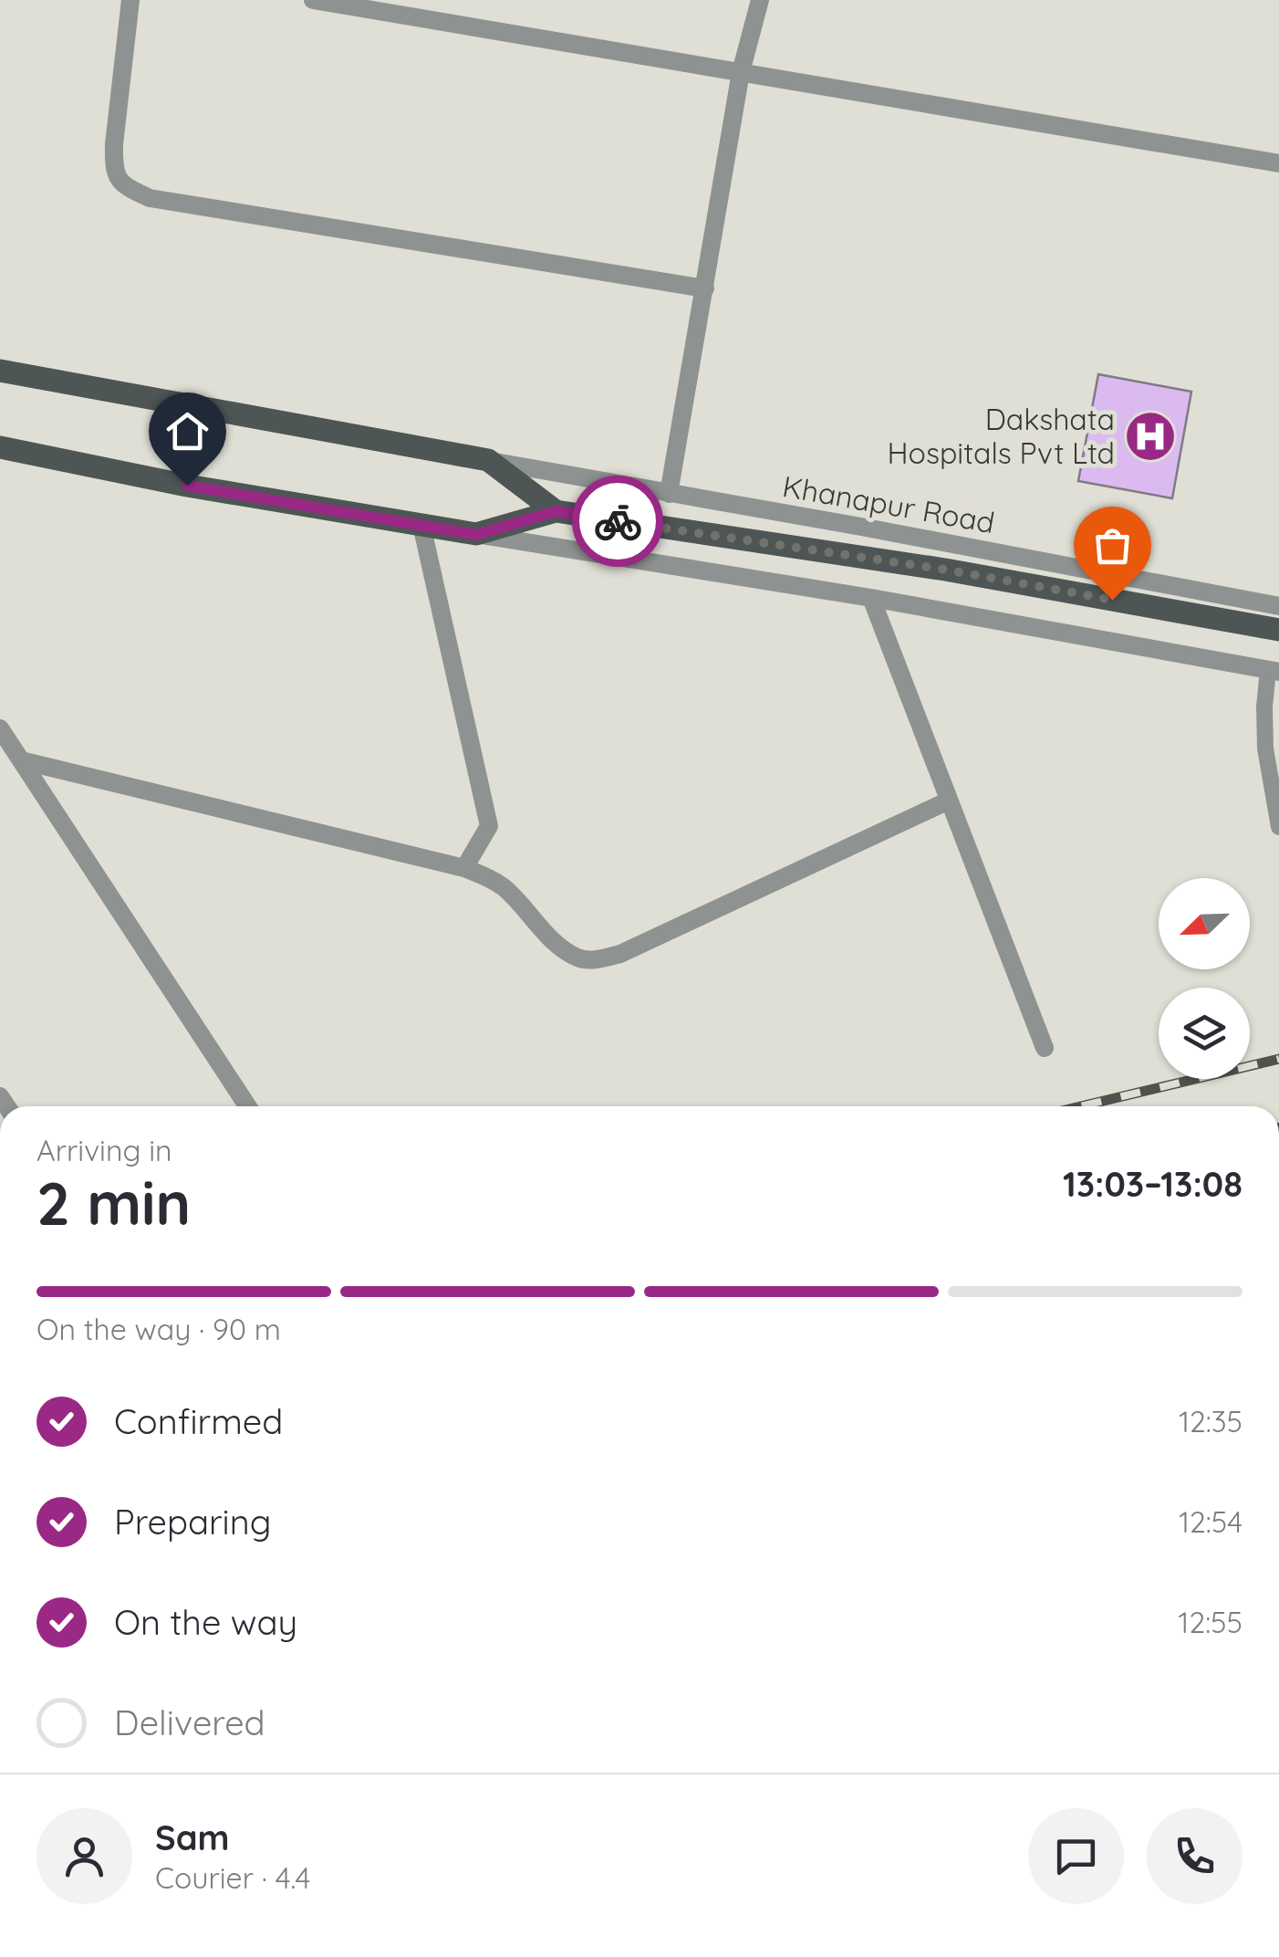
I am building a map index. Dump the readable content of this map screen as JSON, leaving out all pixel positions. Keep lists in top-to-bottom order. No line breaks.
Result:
{"streets":{"street":["Khanapur Road"]},"places":{"hospital":["Dakshata Hospitals Pvt Ltd"]},"north":"bottom left","page":{"heading":["2 min","Arriving in","13:03–13:08"],"panel":["Sam","Courier · 4.4"],"bar":"On the way · 90 m","list":[["Confirmed","12:35"],["Preparing","12:54"],["On the way","12:55"],"Delivered"]}}
